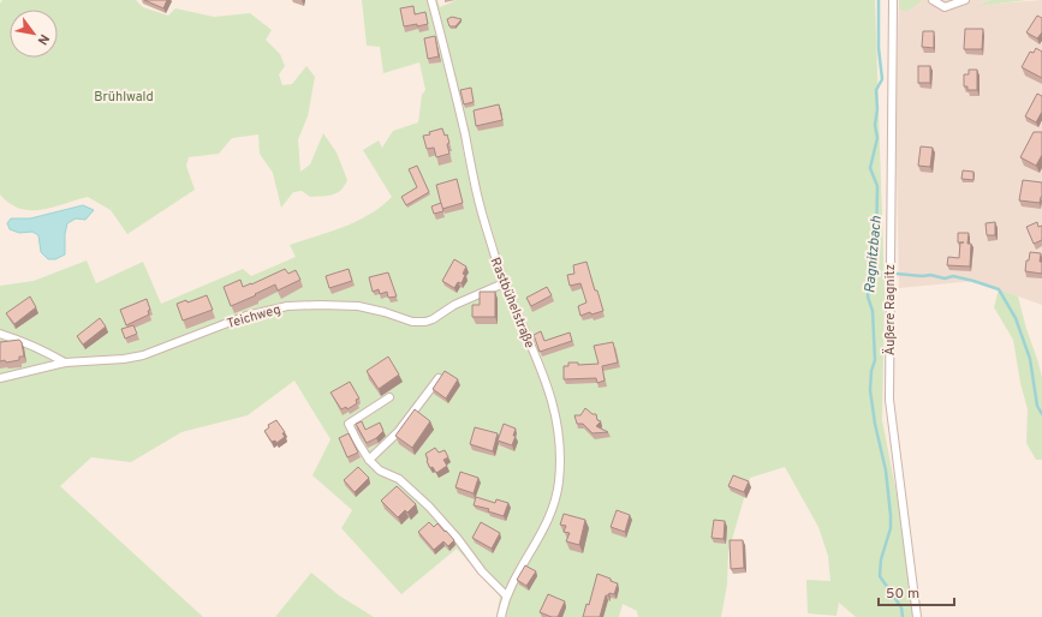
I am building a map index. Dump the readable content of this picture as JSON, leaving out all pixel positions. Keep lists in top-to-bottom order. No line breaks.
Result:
{"streets":{"street":["Rastbühelstraße","Äußere Ragnitz","Teichweg"]},"crossings":[["Rastbühelstraße","Teichweg"]],"water":["Ragnitzbach"],"parks":["Brühlwald"],"scale_bar":"50 m","north":"bottom right"}
